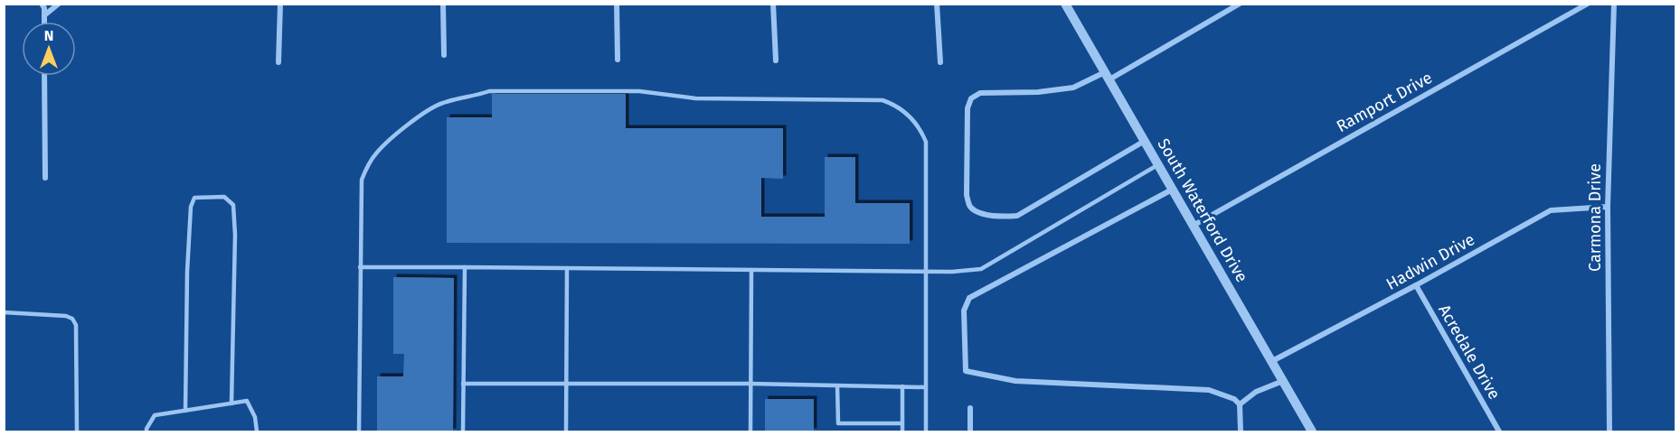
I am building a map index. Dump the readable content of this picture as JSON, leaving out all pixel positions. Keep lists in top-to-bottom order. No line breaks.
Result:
{"streets":{"street":["Ramport Drive","South Waterford Drive","Carmona Drive","Hadwin Drive","Acredale Drive"]},"crossings":[["Ramport Drive","South Waterford Drive"],["South Waterford Drive","Hadwin Drive"],["Carmona Drive","Hadwin Drive"],["Hadwin Drive","Acredale Drive"]],"north":"top"}
